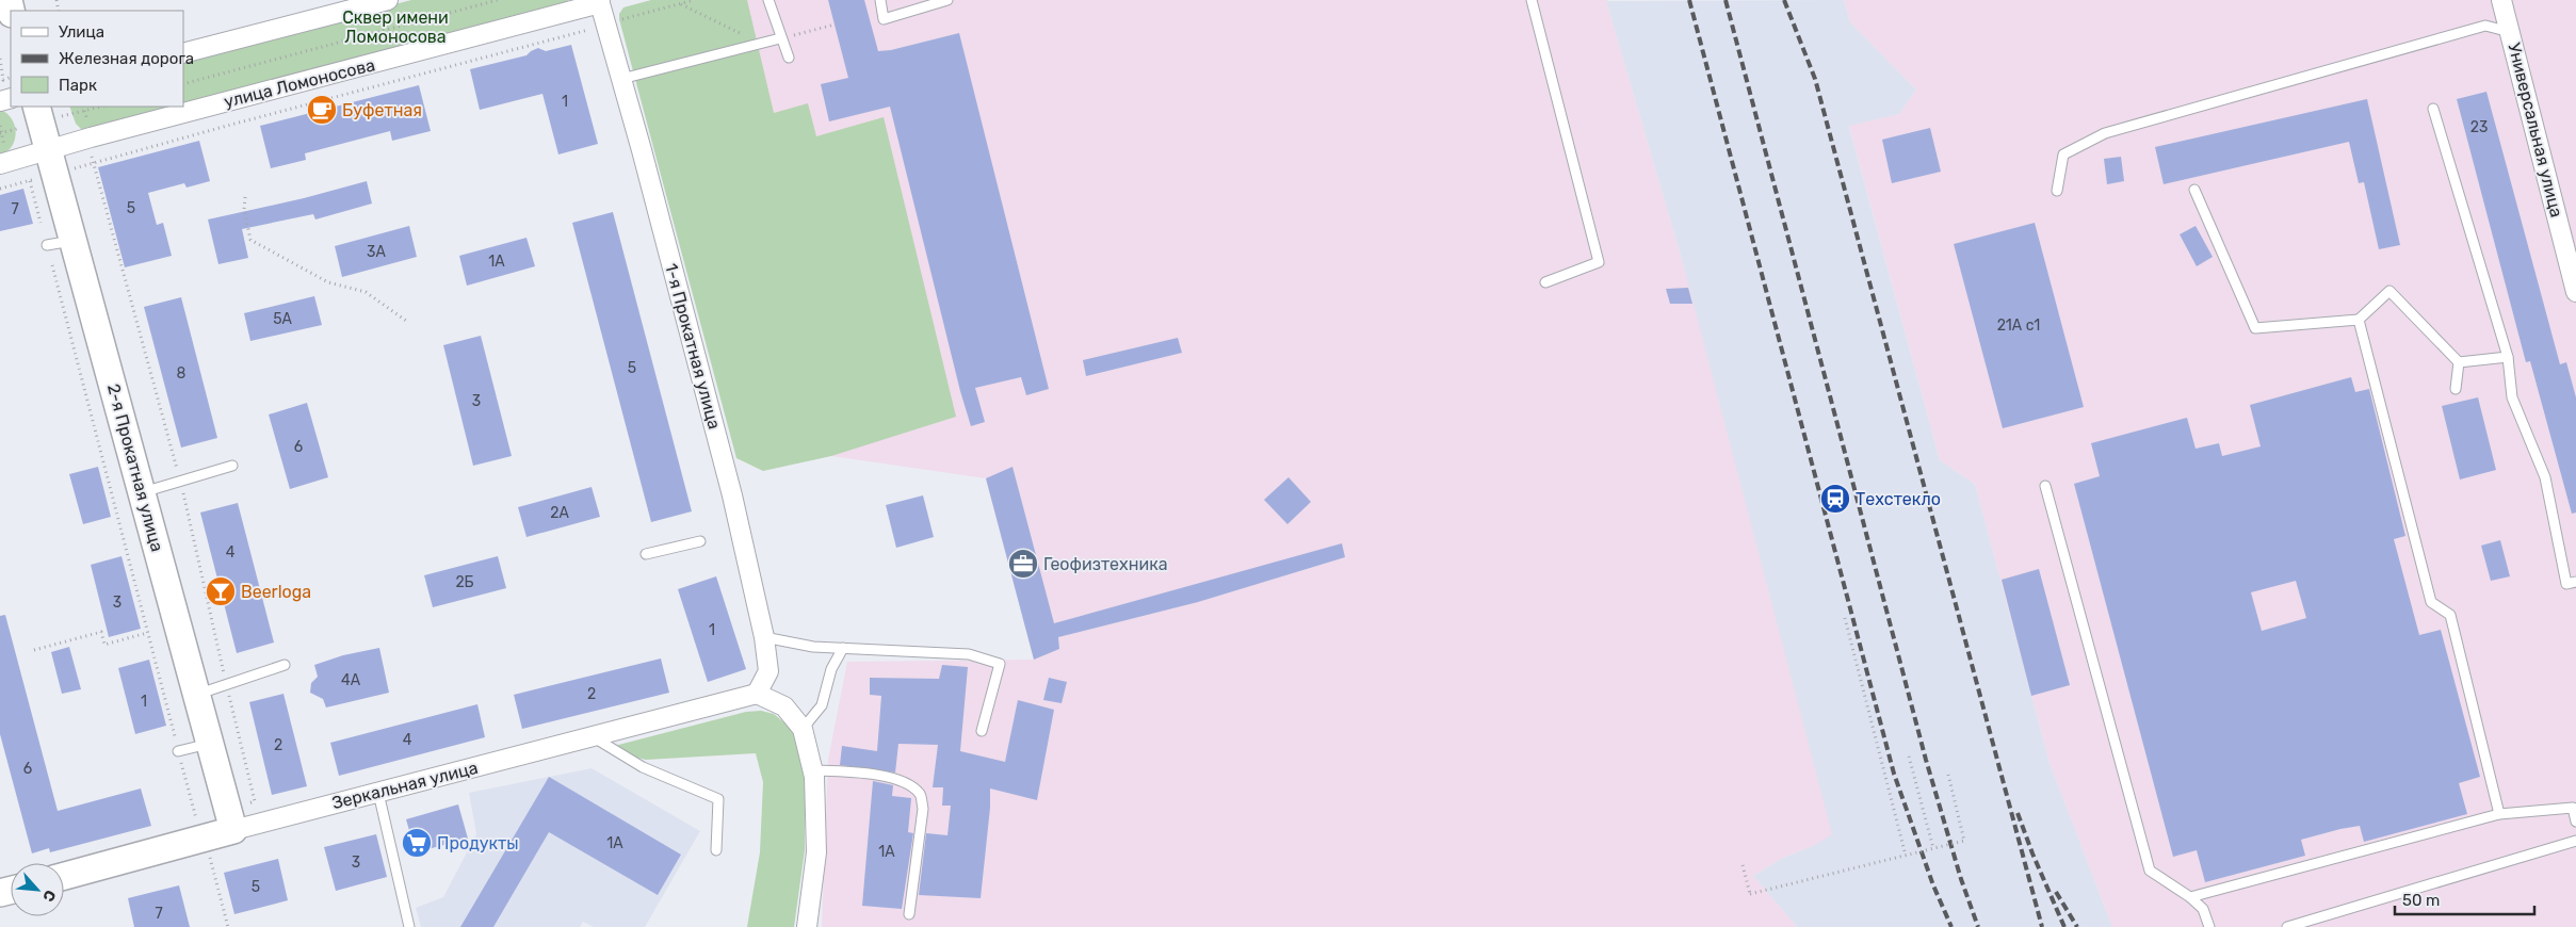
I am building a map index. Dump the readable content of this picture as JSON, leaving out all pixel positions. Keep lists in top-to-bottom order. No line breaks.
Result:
{"streets":{"street":["улица Ломоносова","Универсальная улица","1-я Прокатная улица","2-я Прокатная улица","Зеркальная улица"]},"crossings":[["улица Ломоносова","1-я Прокатная улица"],["улица Ломоносова","2-я Прокатная улица"],["1-я Прокатная улица","Зеркальная улица"],["2-я Прокатная улица","Зеркальная улица"]],"parks":["Сквер имени Ломоносова"],"places":{"cafe":["Буфетная"],"station":["Техстекло"],"office":["Геофизтехника"],"bar":["Beerloga"],"supermarket":["Продукты"]},"house_numbers":["1","23","5","7","3А","1А","5А","21А с1","5","8","3","6","2А","4","2Б","3","1","4А","2","1","4","2","6","1А","1А","3","5","7"],"legend":["Улица","Железная дорога","Парк"],"scale_bar":"50 m","north":"bottom right"}
